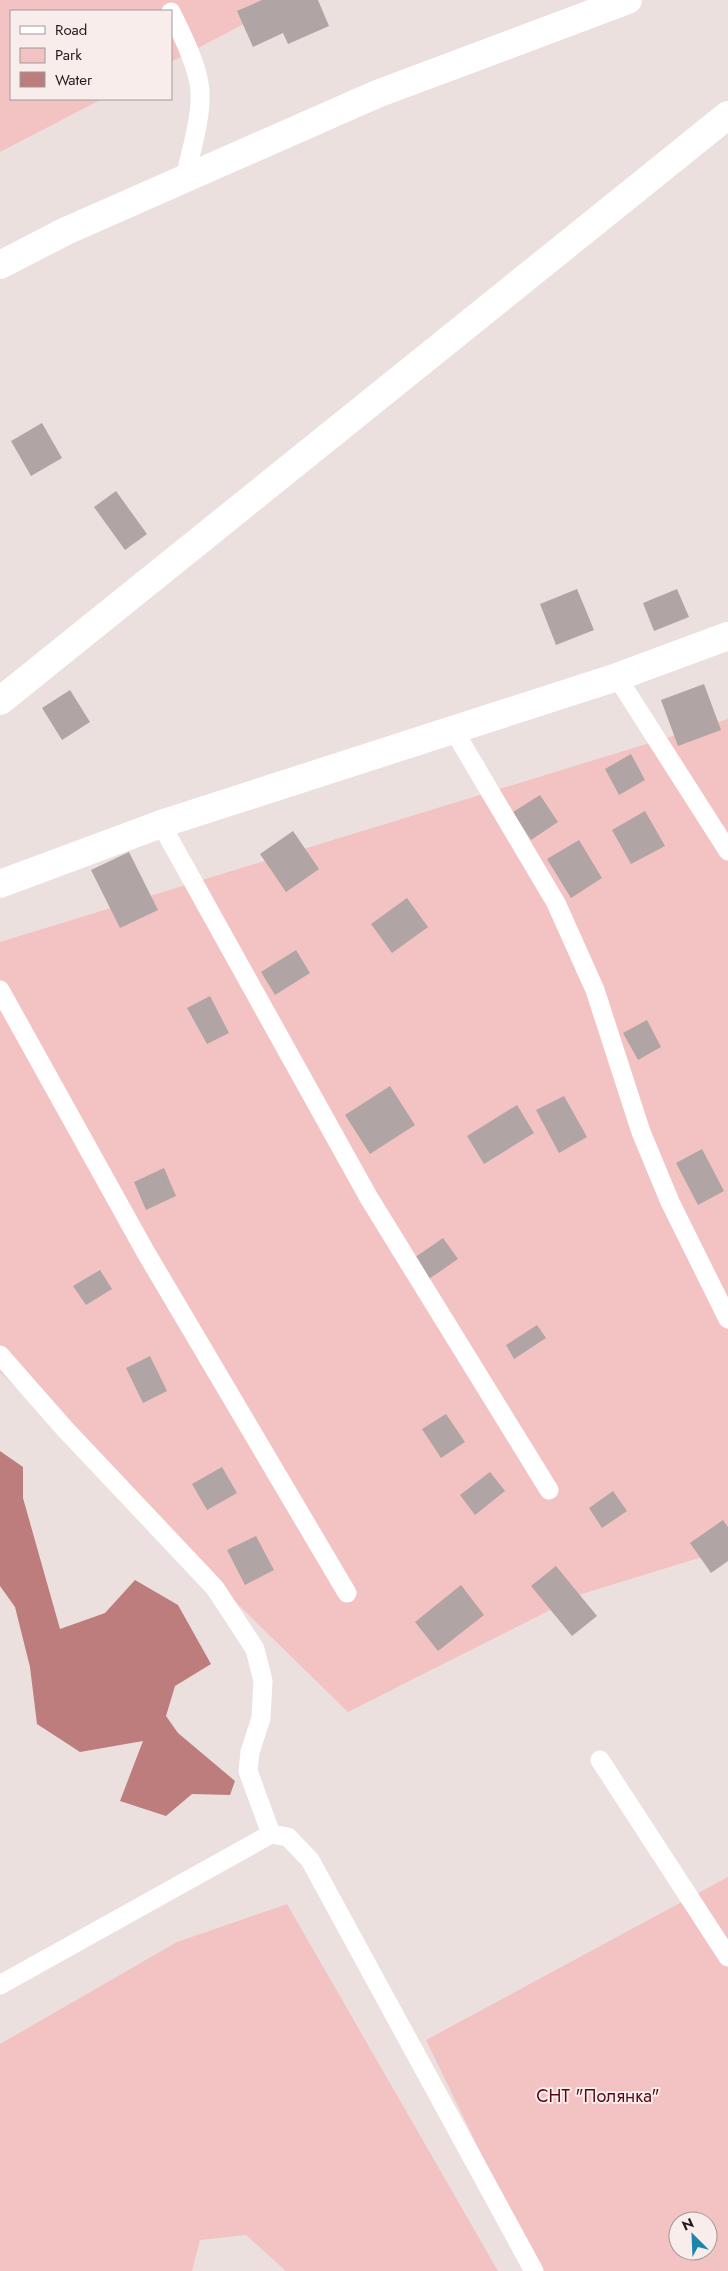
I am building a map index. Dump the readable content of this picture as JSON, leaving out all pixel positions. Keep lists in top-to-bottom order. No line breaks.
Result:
{"parks":["СНТ \"Полянка\""],"legend":["Road","Park","Water"],"north":"top left"}
